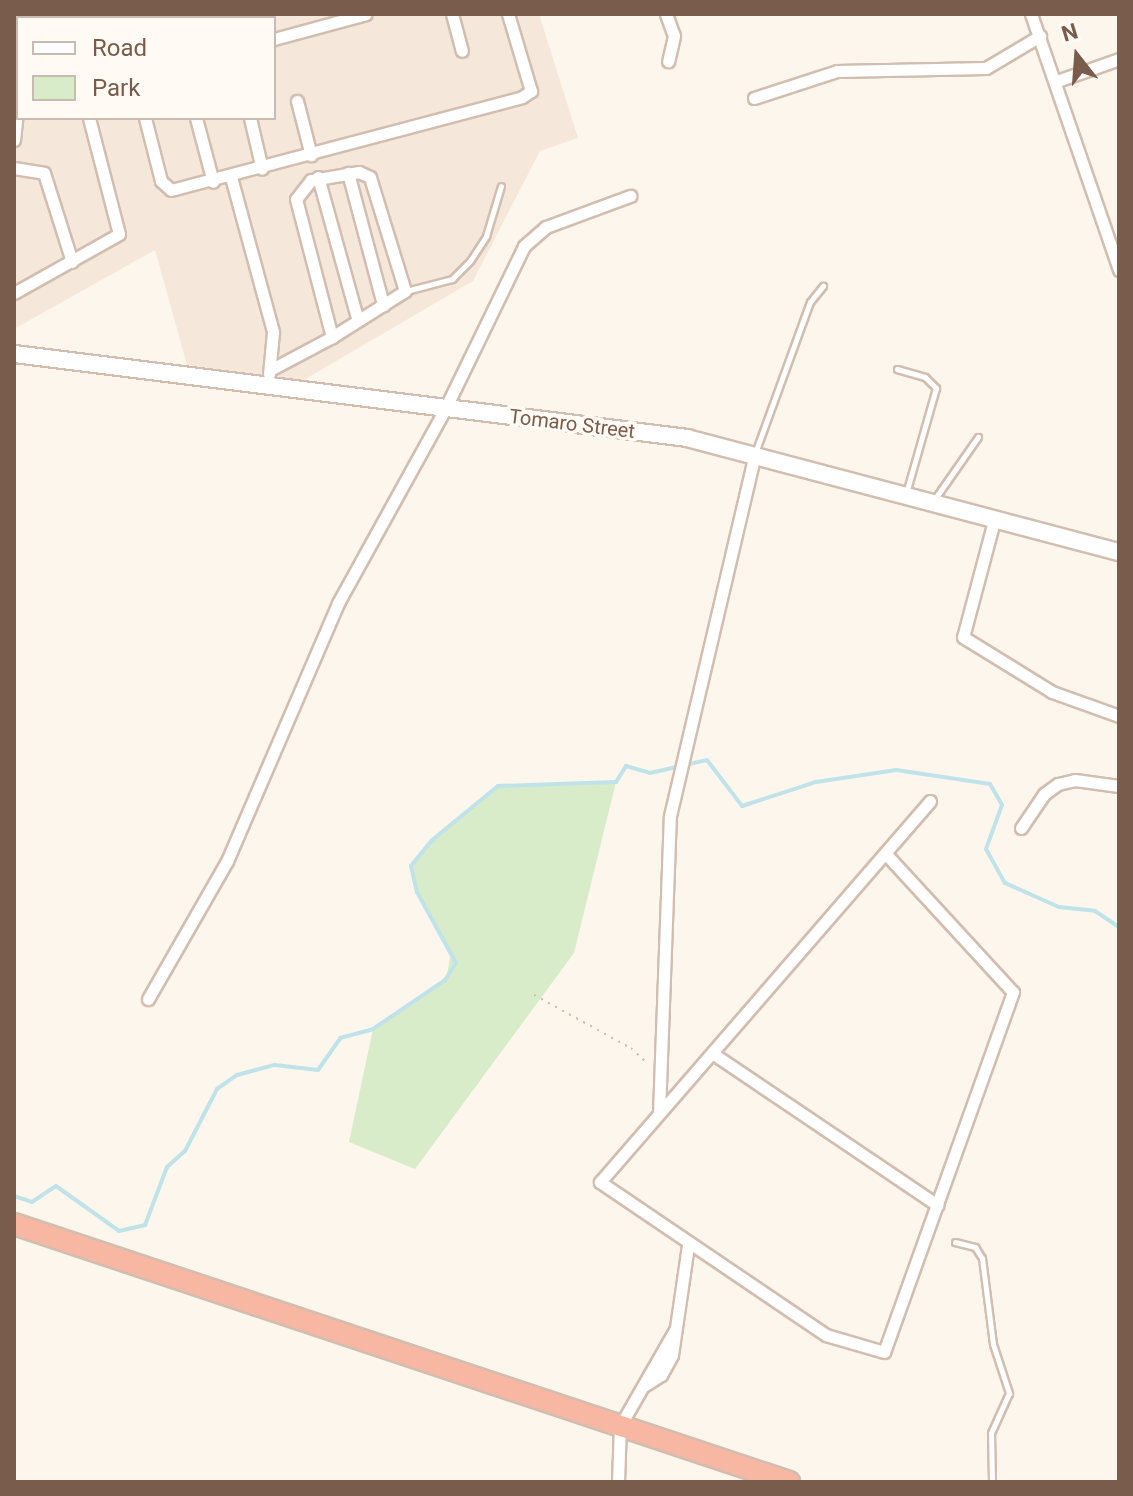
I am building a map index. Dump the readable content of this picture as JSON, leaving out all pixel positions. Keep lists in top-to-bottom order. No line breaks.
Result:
{"streets":{"street":["Tomaro Street"]},"legend":["Road","Park"],"north":"top"}
